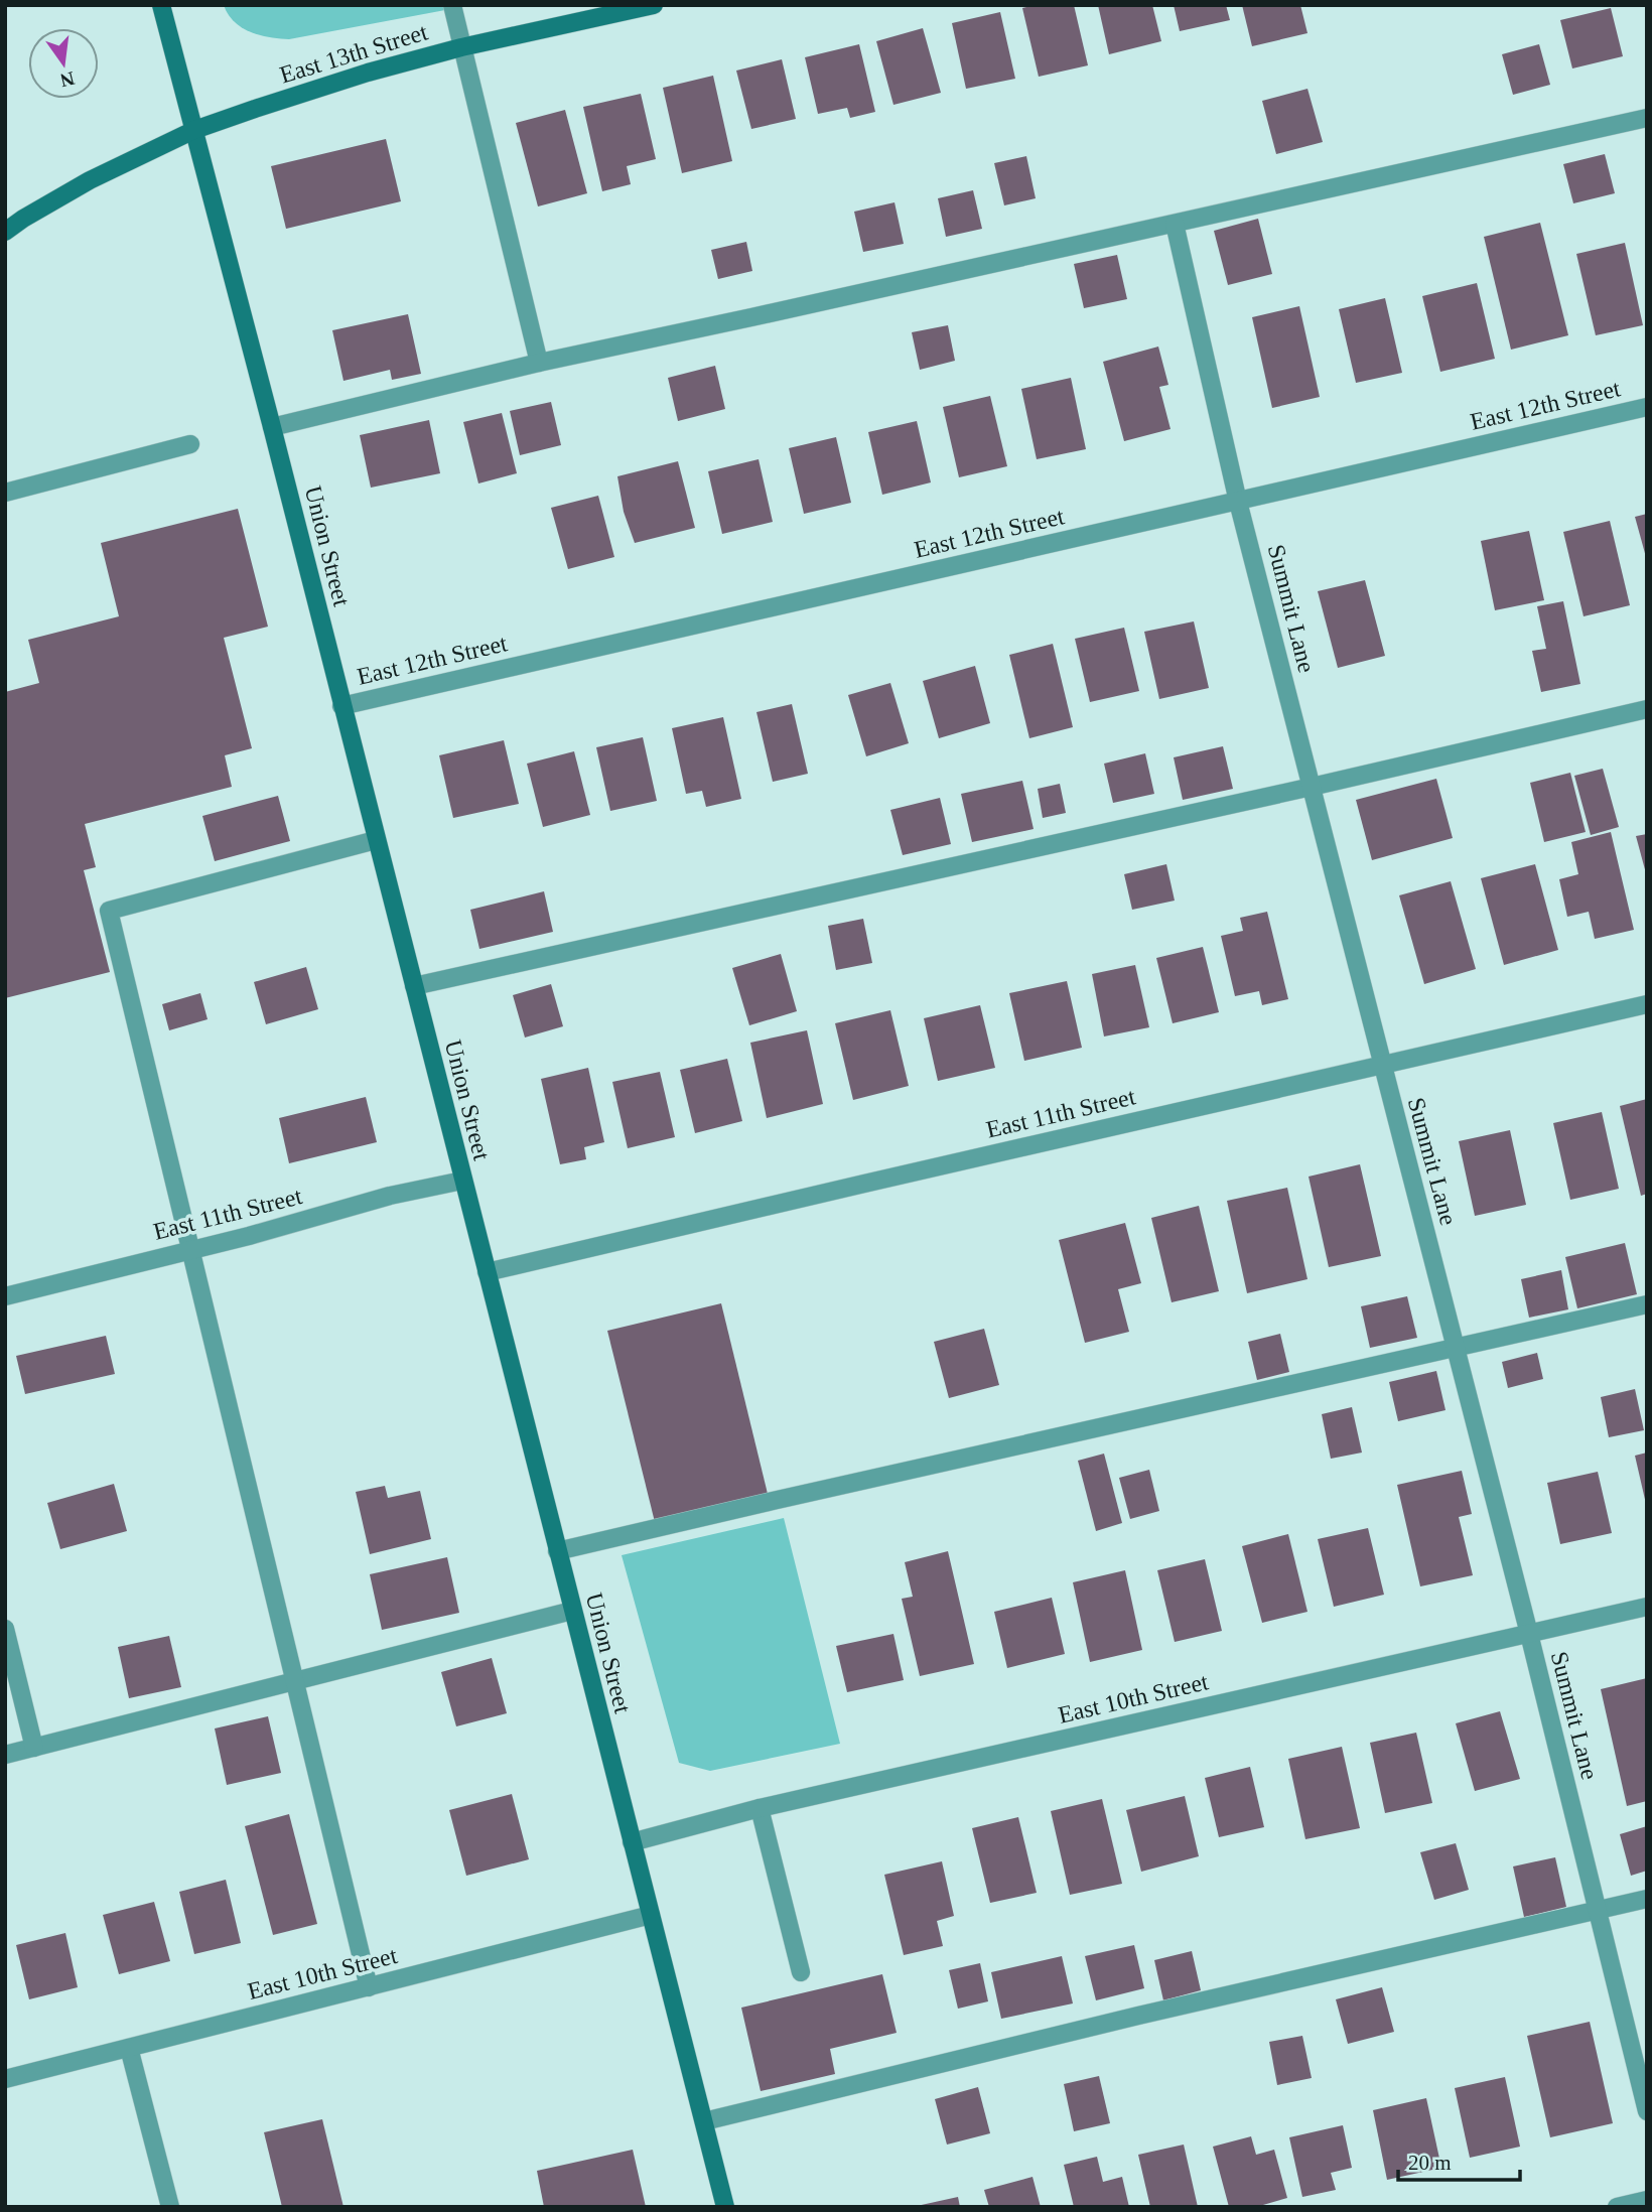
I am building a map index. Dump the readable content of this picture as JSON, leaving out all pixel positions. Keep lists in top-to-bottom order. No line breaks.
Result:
{"streets":{"main road":["East 13th Street","Union Street"],"street":["East 12th Street","Summit Lane","East 11th Street","East 10th Street"]},"crossings":[["East 13th Street","Union Street"],["East 12th Street","Union Street"],["East 12th Street","Summit Lane"],["Union Street","East 11th Street"],["Union Street","East 10th Street"],["Summit Lane","East 11th Street"],["Summit Lane","East 10th Street"]],"scale_bar":"20 m","north":"bottom"}
